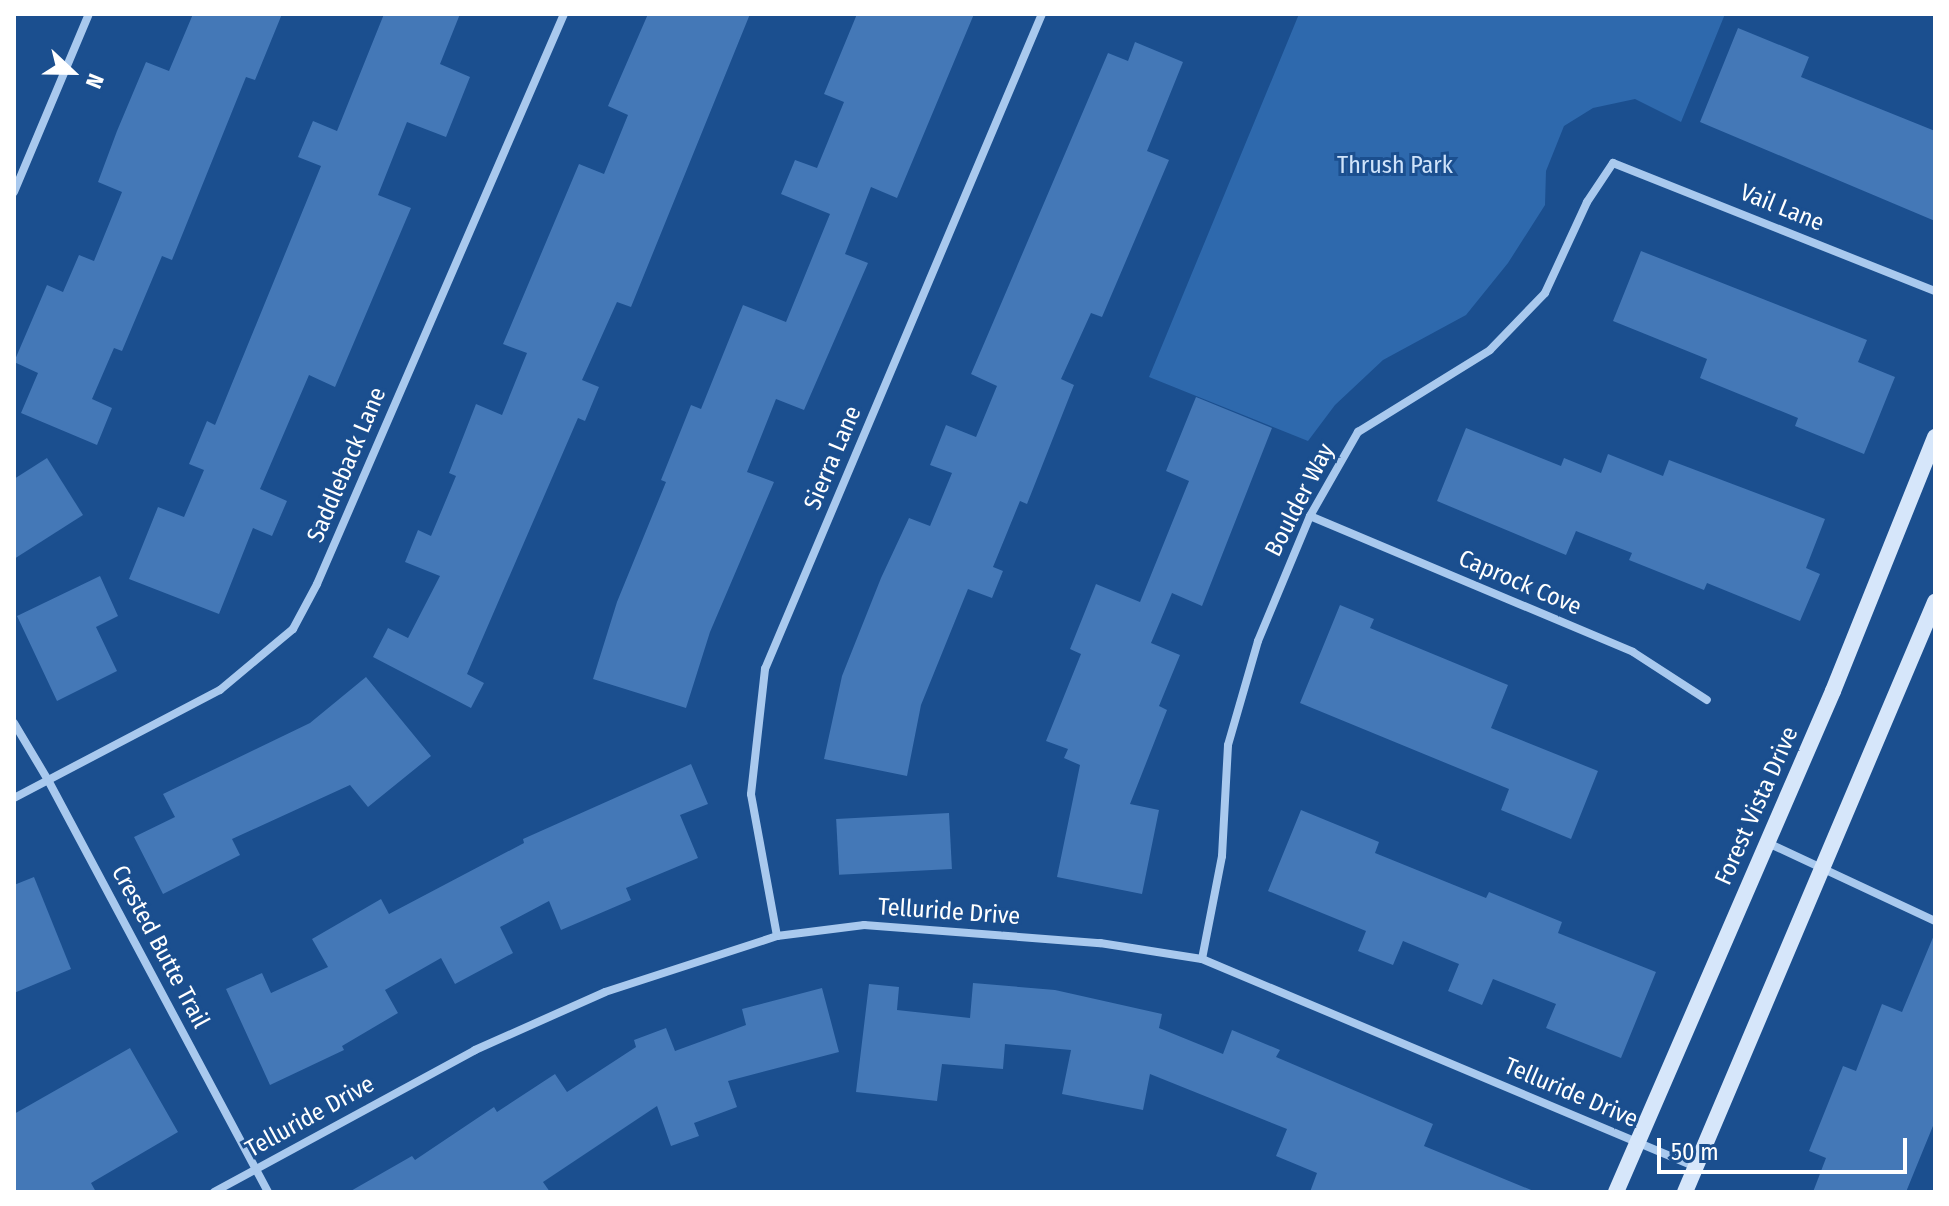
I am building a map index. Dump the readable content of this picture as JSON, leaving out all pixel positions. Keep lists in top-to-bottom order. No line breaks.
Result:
{"streets":{"main road":["Forest Vista Drive"],"street":["Vail Lane","Sierra Lane","Saddleback Lane","Boulder Way","Caprock Cove","Telluride Drive","Crested Butte Trail"]},"crossings":[["Vail Lane","Boulder Way"],["Sierra Lane","Telluride Drive"],["Saddleback Lane","Crested Butte Trail"],["Boulder Way","Caprock Cove"],["Boulder Way","Telluride Drive"],["Forest Vista Drive","Telluride Drive"],["Telluride Drive","Crested Butte Trail"]],"parks":["Thrush Park"],"scale_bar":"50 m","north":"right"}
